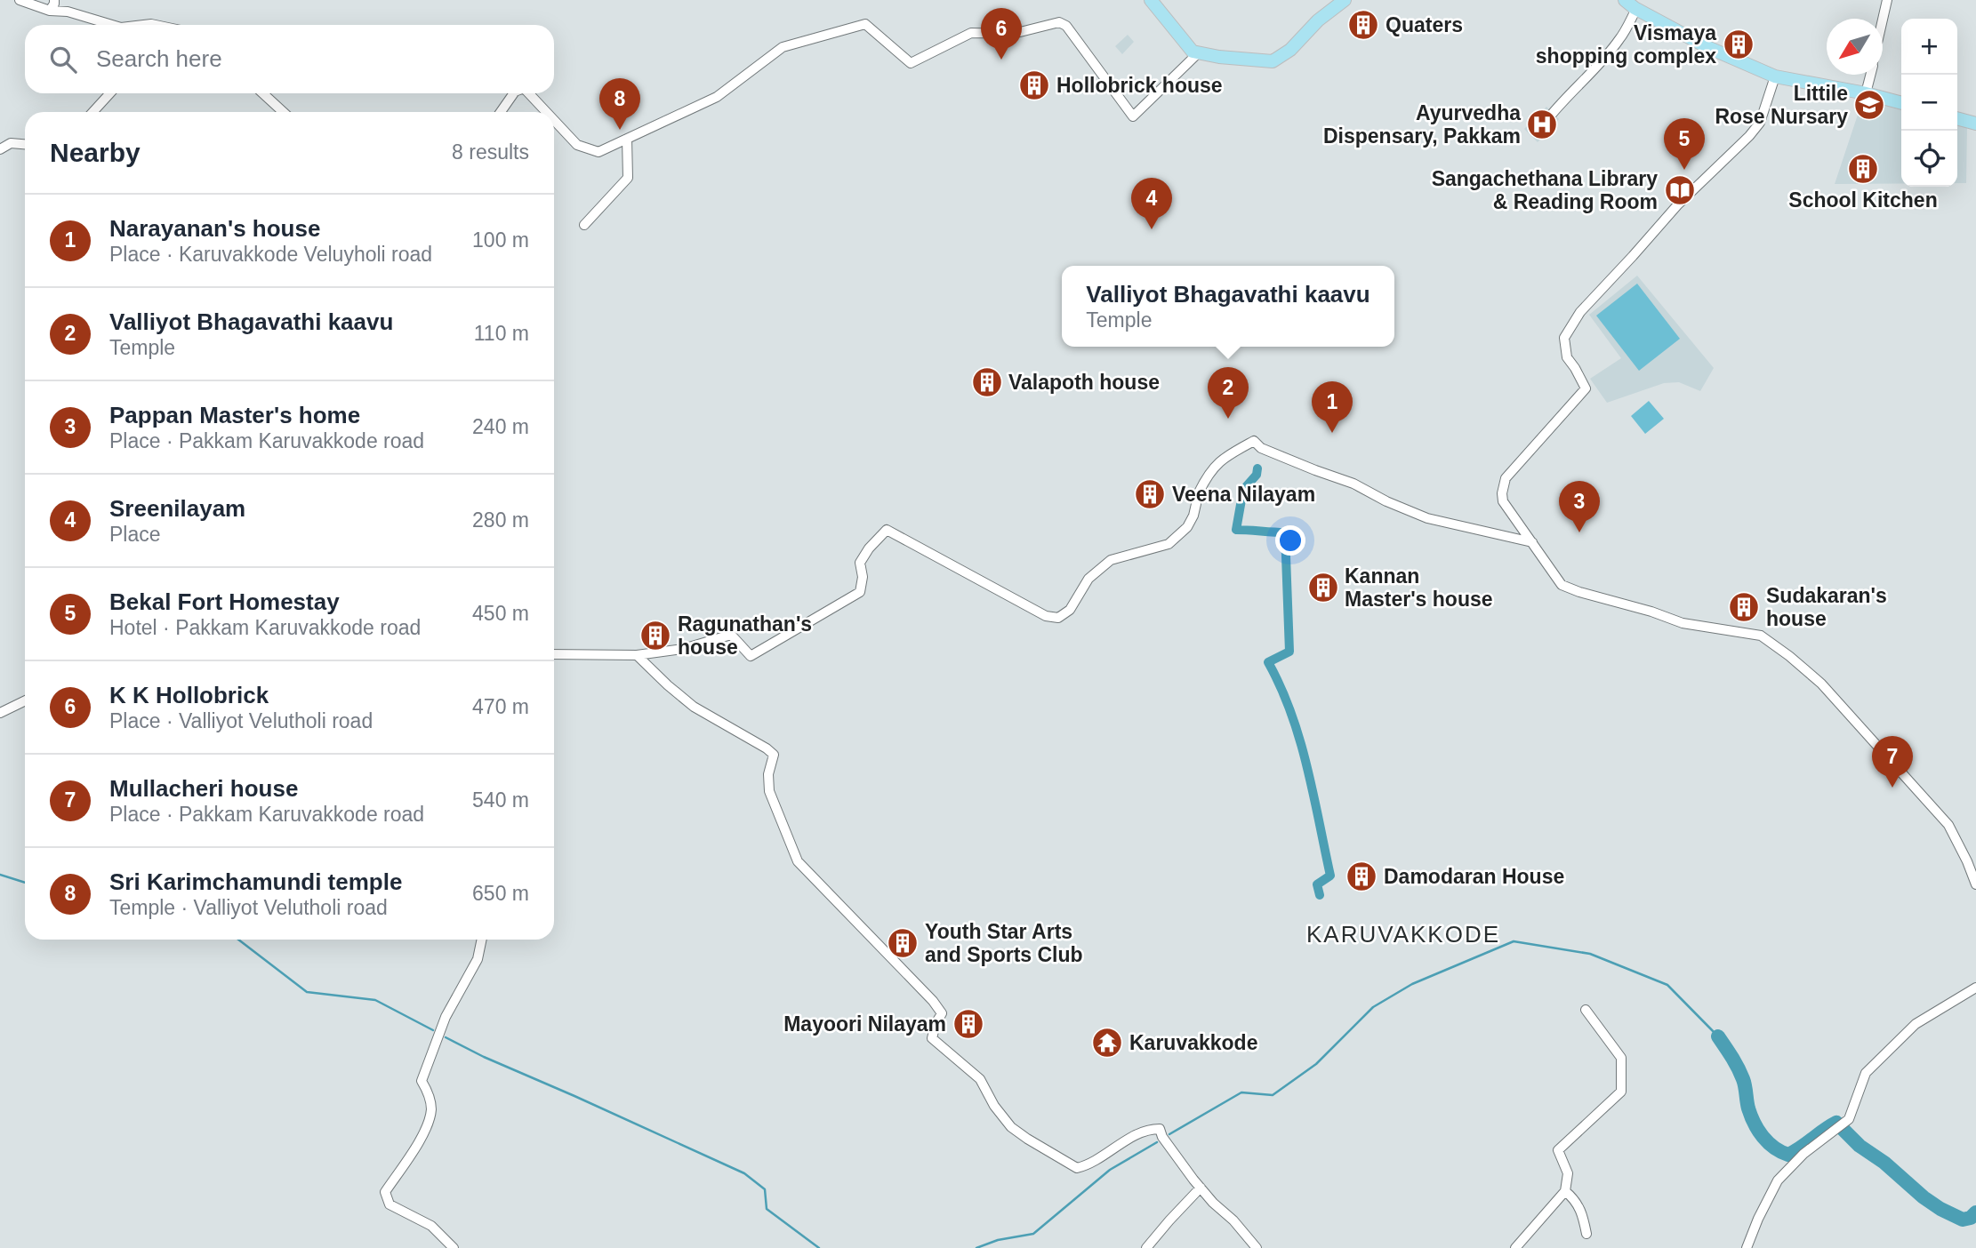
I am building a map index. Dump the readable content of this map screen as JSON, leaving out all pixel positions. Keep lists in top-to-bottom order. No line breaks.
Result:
{"districts":["KARUVAKKODE"],"places":{"building":["Quaters","Vismaya shopping complex","Hollobrick house","School Kitchen","Valapoth house","Veena Nilayam","Kannan Master's house","Sudakaran's house","Ragunathan's house","Damodaran House","Youth Star Arts and Sports Club","Mayoori Nilayam"],"school or university":["Littile Rose Nursary"],"hospital":["Ayurvedha Dispensary, Pakkam"],"library":["Sangachethana Library & Reading Room"],"temple":["Karuvakkode"]},"north":"bottom left","page":{"pins":["6","8","5","4","2","1","3","7"],"map_buttons":["+","−"],"search":"Search here","heading":["Nearby","8 results"],"list":[{"mark":"1","name":"Narayanan's house","note":"Place · Karuvakkode Veluyholi road","value":"100 m"},{"mark":"2","name":"Valliyot Bhagavathi kaavu","note":"Temple","value":"110 m"},{"mark":"3","name":"Pappan Master's home","note":"Place · Pakkam Karuvakkode road","value":"240 m"},{"mark":"4","name":"Sreenilayam","note":"Place","value":"280 m"},{"mark":"5","name":"Bekal Fort Homestay","note":"Hotel · Pakkam Karuvakkode road","value":"450 m"},{"mark":"6","name":"K K Hollobrick","note":"Place · Valliyot Velutholi road","value":"470 m"},{"mark":"7","name":"Mullacheri house","note":"Place · Pakkam Karuvakkode road","value":"540 m"},{"mark":"8","name":"Sri Karimchamundi temple","note":"Temple · Valliyot Velutholi road","value":"650 m"}],"popup":["Valliyot Bhagavathi kaavu","Temple"]}}
